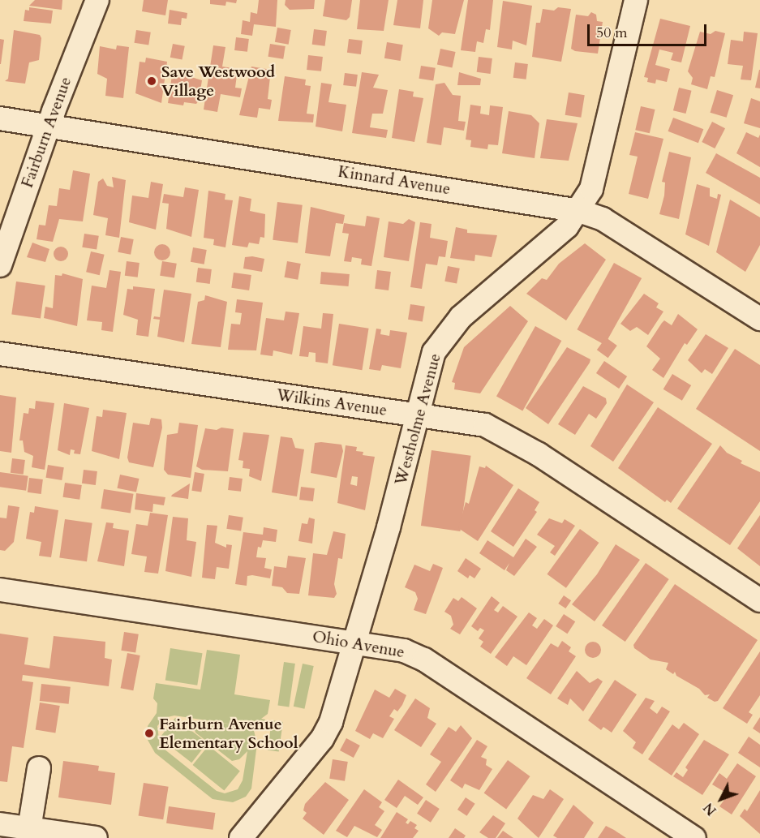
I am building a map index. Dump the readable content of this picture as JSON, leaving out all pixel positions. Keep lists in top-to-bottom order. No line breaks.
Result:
{"streets":{"street":["Fairburn Avenue","Kinnard Avenue","Wilkins Avenue","Westholme Avenue","Ohio Avenue"]},"crossings":[["Fairburn Avenue","Kinnard Avenue"],["Kinnard Avenue","Westholme Avenue"],["Wilkins Avenue","Westholme Avenue"],["Westholme Avenue","Ohio Avenue"]],"places":["Save Westwood Village","Fairburn Avenue Elementary School"],"scale_bar":"50 m","north":"bottom left"}
